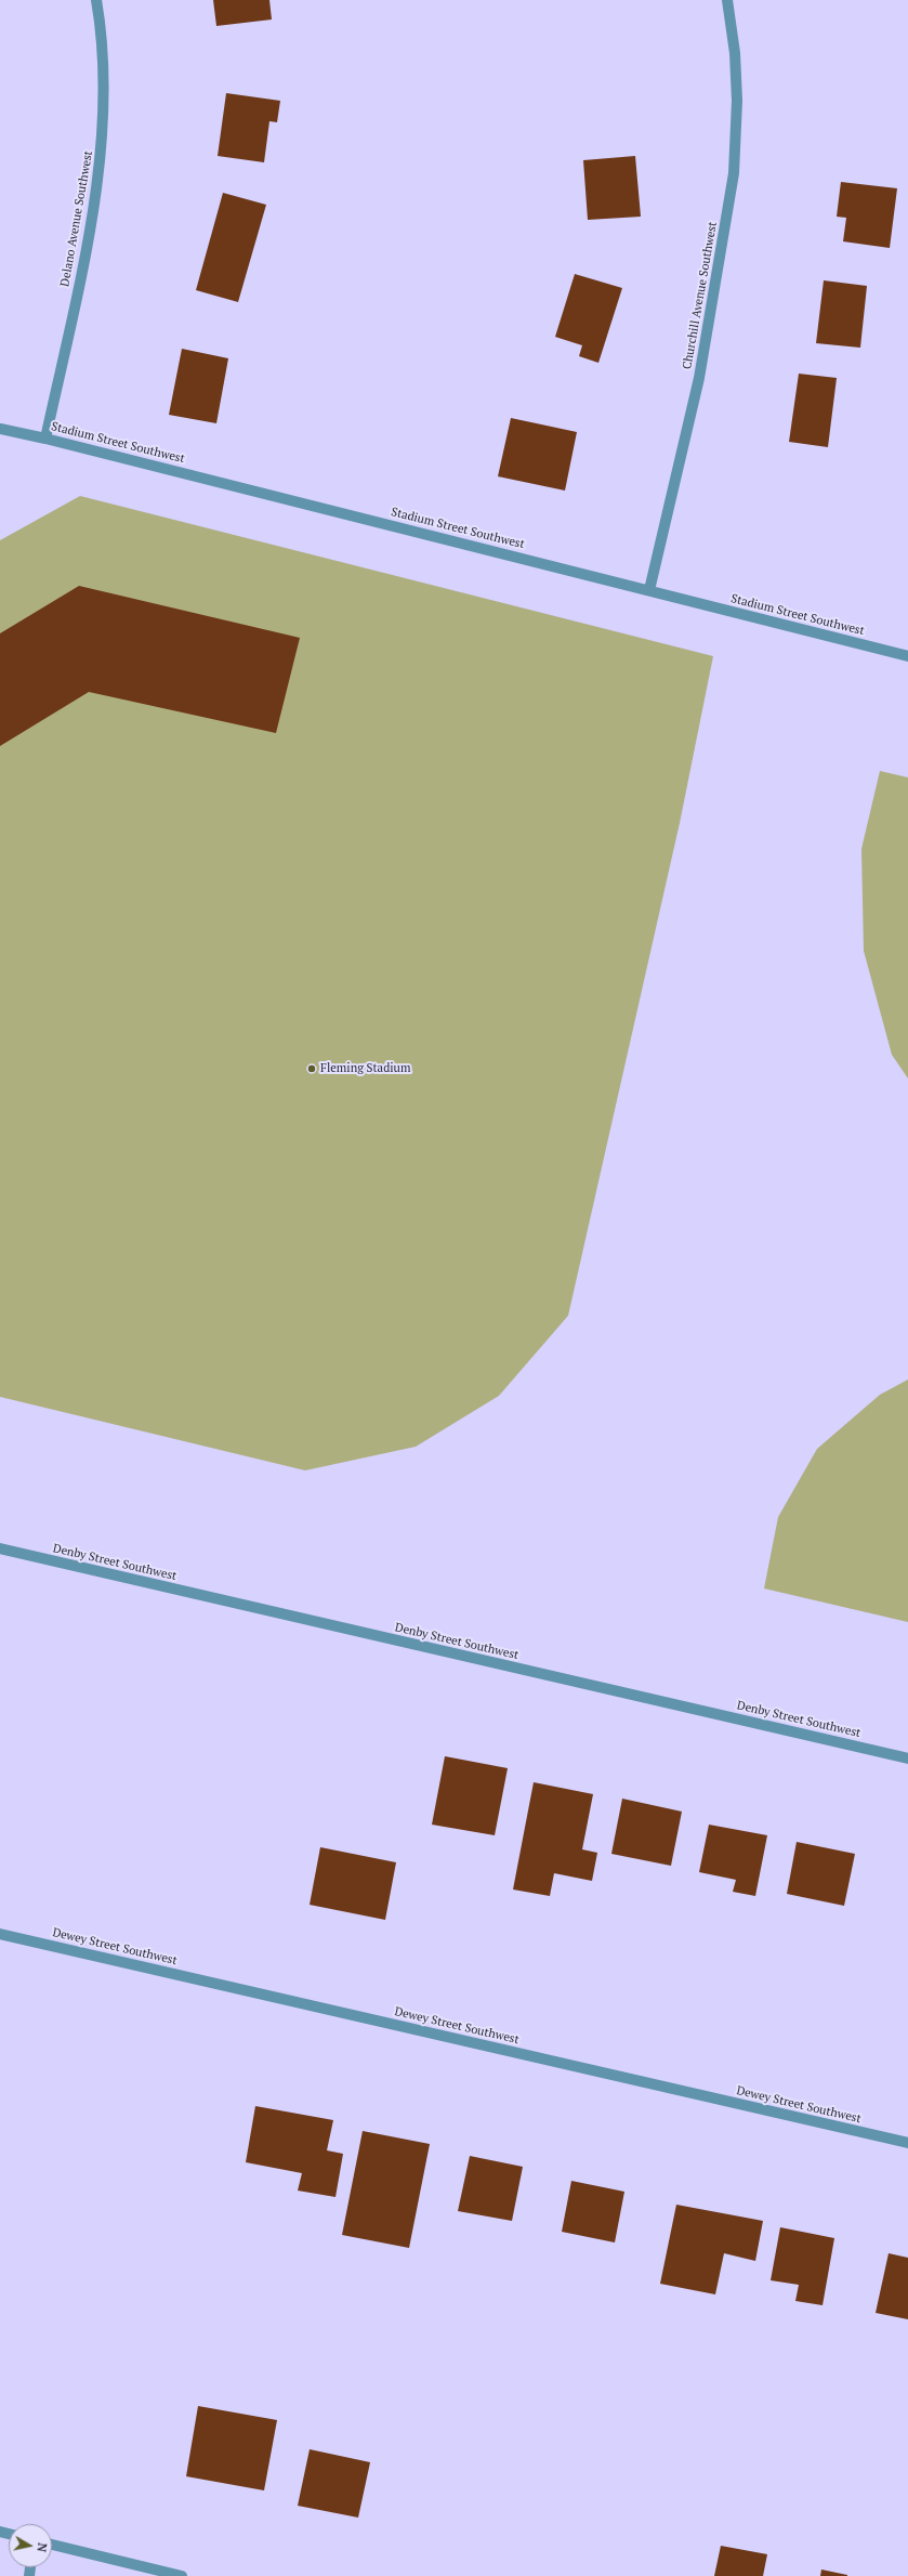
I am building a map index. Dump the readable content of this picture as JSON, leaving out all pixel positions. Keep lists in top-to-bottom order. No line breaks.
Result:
{"streets":{"street":["Delano Avenue Southwest","Churchill Avenue Southwest","Stadium Street Southwest","Denby Street Southwest","Dewey Street Southwest"]},"crossings":[["Delano Avenue Southwest","Stadium Street Southwest"],["Churchill Avenue Southwest","Stadium Street Southwest"]],"places":["Fleming Stadium"],"north":"right"}
